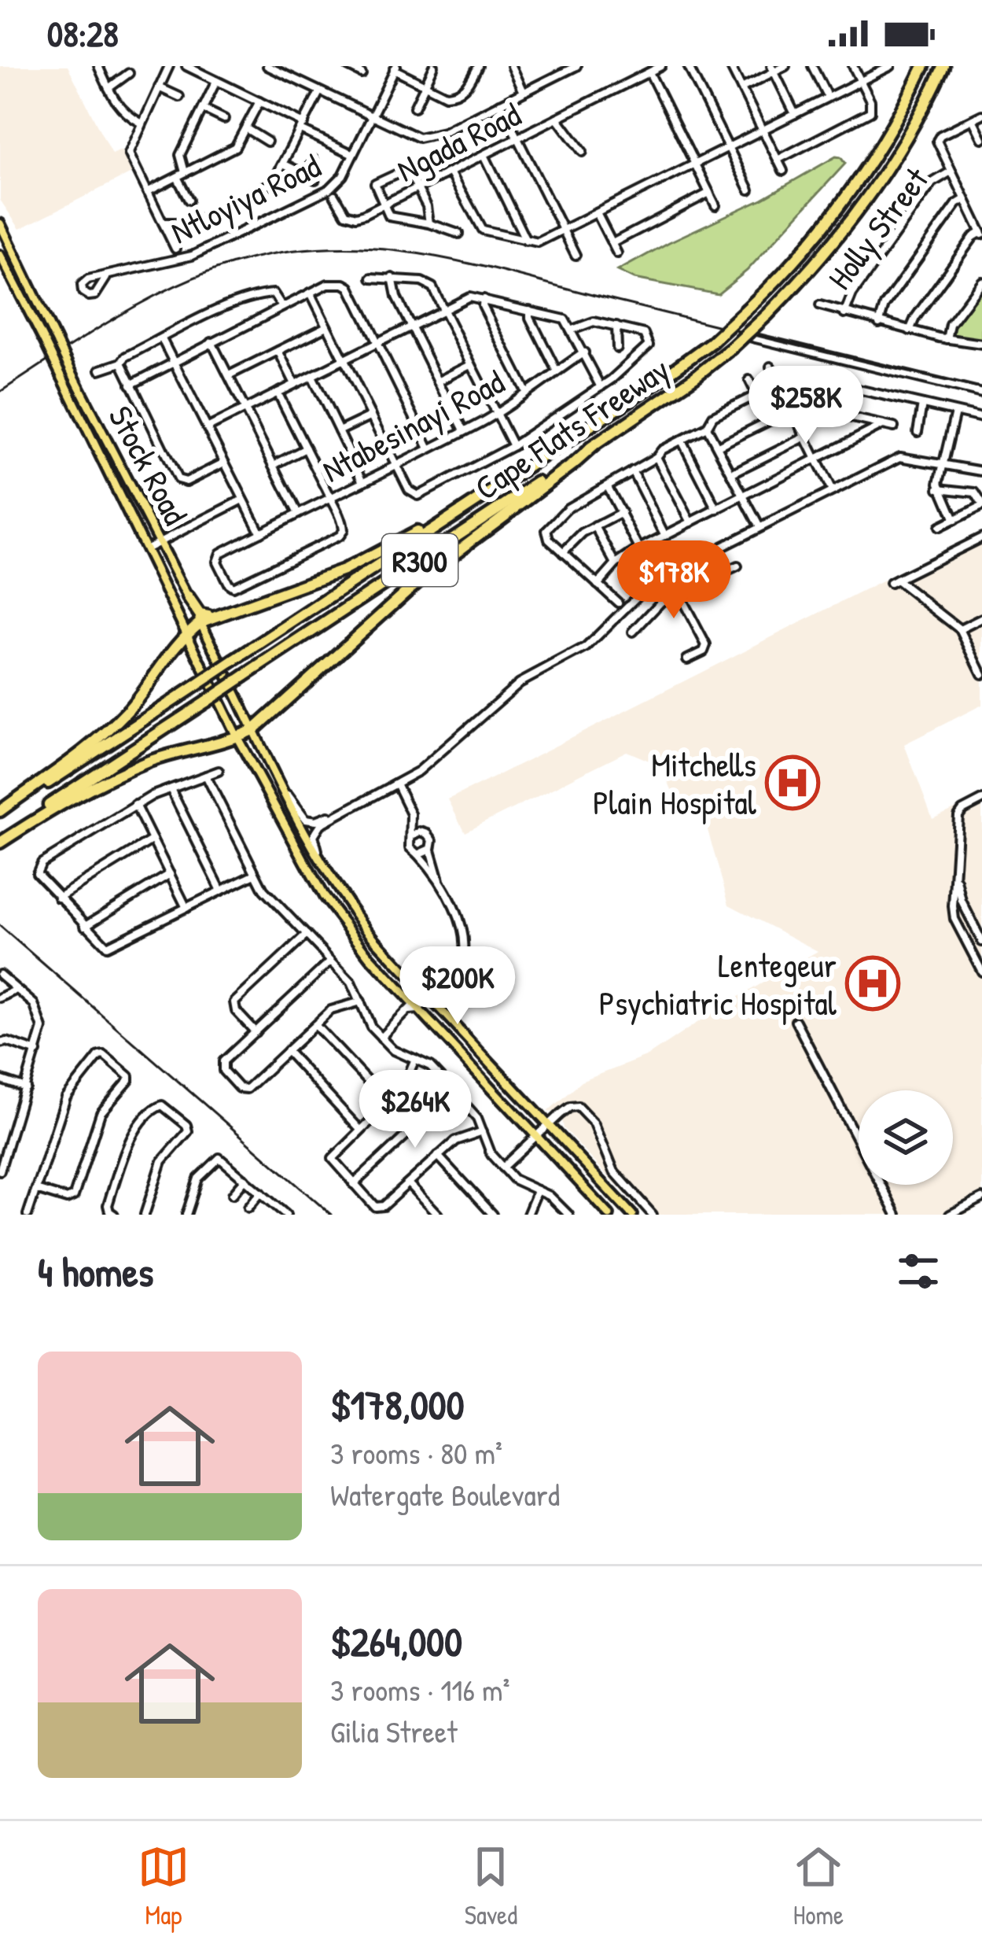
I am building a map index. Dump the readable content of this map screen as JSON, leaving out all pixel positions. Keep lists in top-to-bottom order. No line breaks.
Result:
{"streets":{"highway":["Cape Flats Freeway","R300"],"main road":["Stock Road"],"street":["Ngada Road","Ntloyiya Road","Holly Street","Ntabesinayi Road"]},"places":{"hospital":["Mitchells Plain Hospital","Lentegeur Psychiatric Hospital"]},"page":{"status":"08:28","price":["$258K","$178K","$200K","$264K"],"heading":"4 homes","list":[{"name":"$178,000","note":"3 rooms · 80 m² · Watergate Boulevard"},{"name":"$264,000","note":"3 rooms · 116 m² · Gilia Street"}],"tabs":["Map","Saved","Home"]}}
